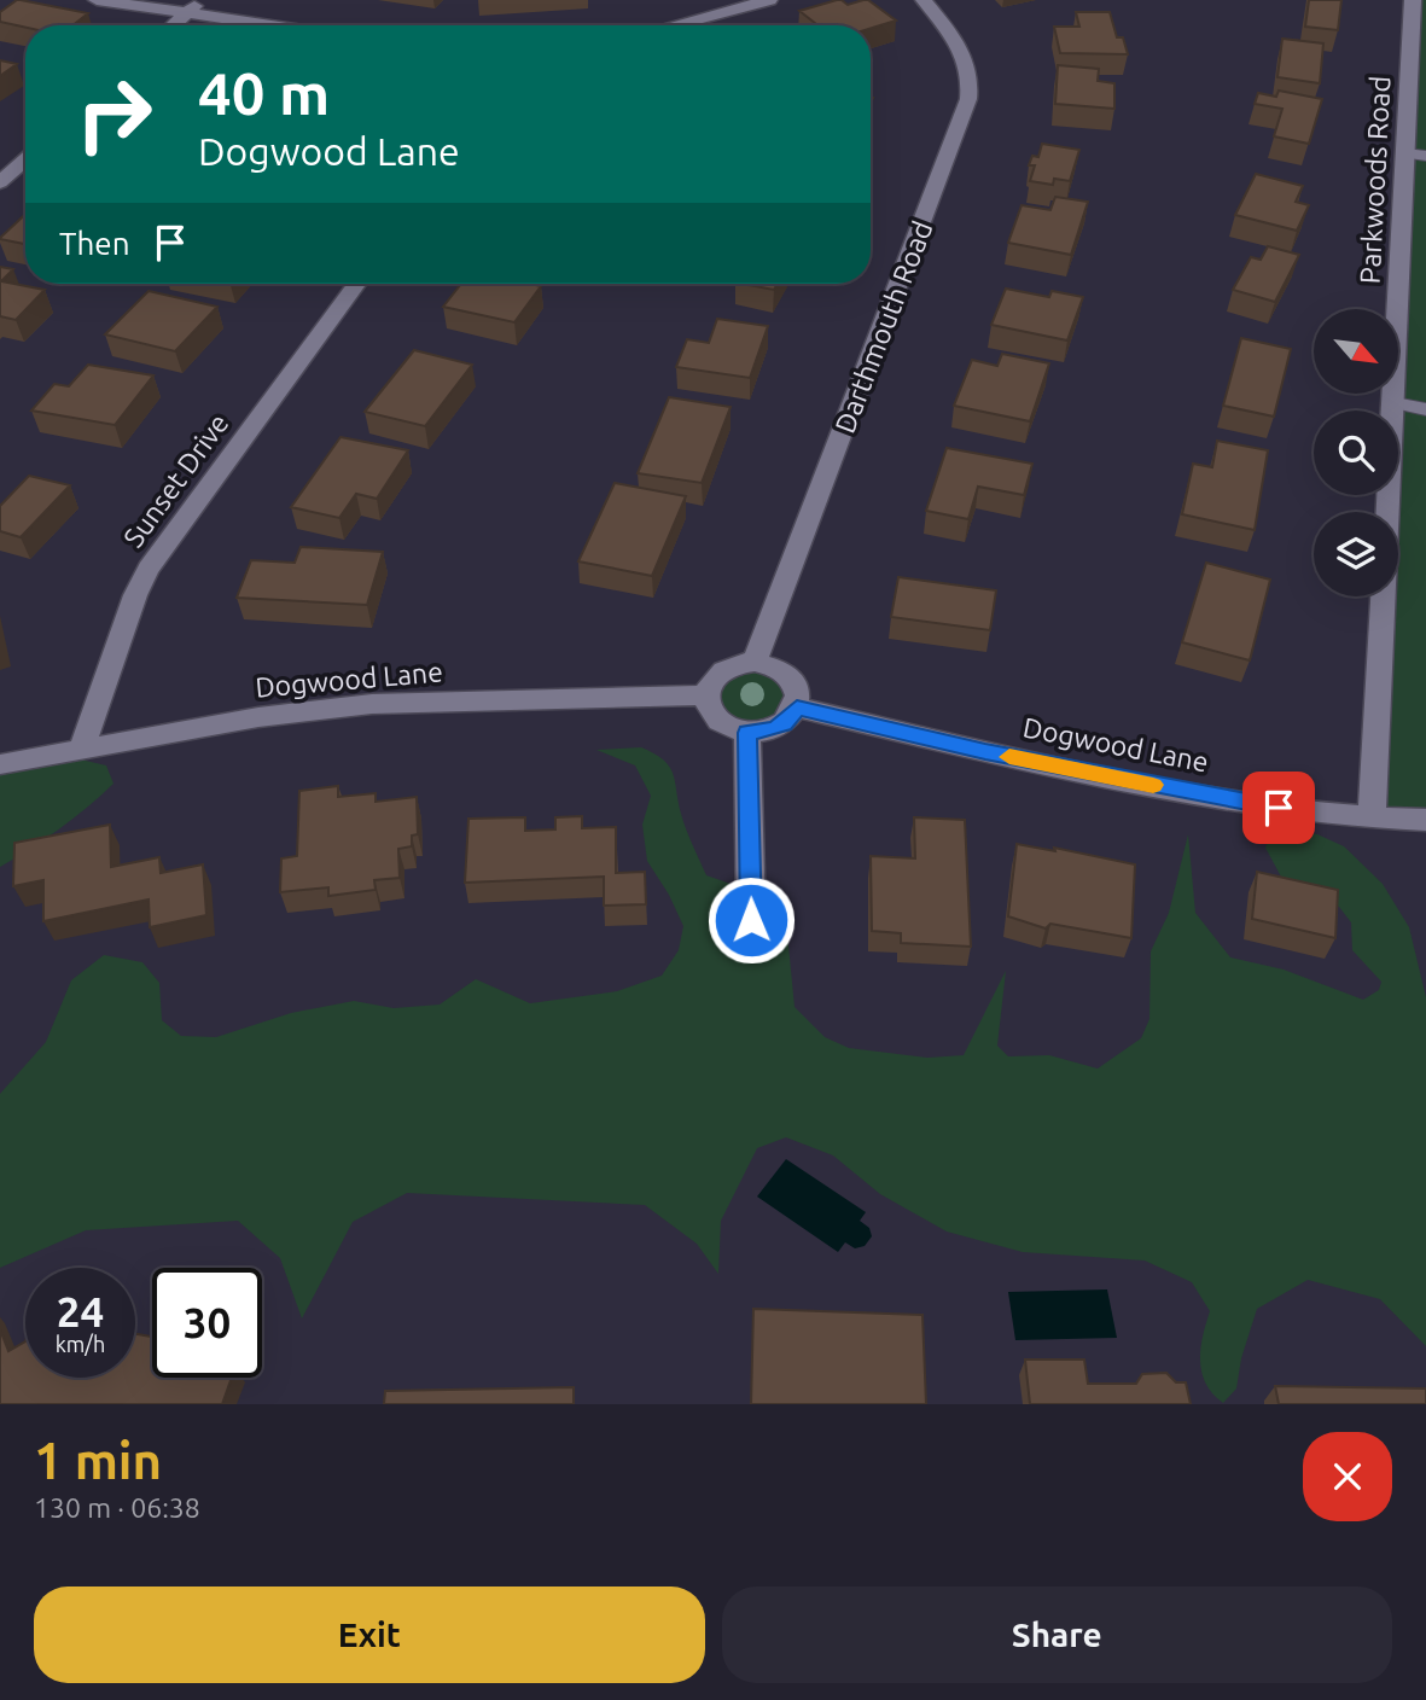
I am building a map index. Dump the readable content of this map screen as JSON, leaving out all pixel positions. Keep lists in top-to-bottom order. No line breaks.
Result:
{"streets":{"street":["Parkwoods Road","Darthmouth Road","Sunset Drive","Dogwood Lane"]},"crossings":[["Parkwoods Road","Dogwood Lane"],["Darthmouth Road","Dogwood Lane"],["Sunset Drive","Dogwood Lane"]],"north":"bottom right","page":{"turn":["40 m","Dogwood Lane"],"then":"Then","speed":"24 km/h","limit":"30","heading":["1 min","130 m · 06:38"],"buttons":["Exit","Share"]}}
